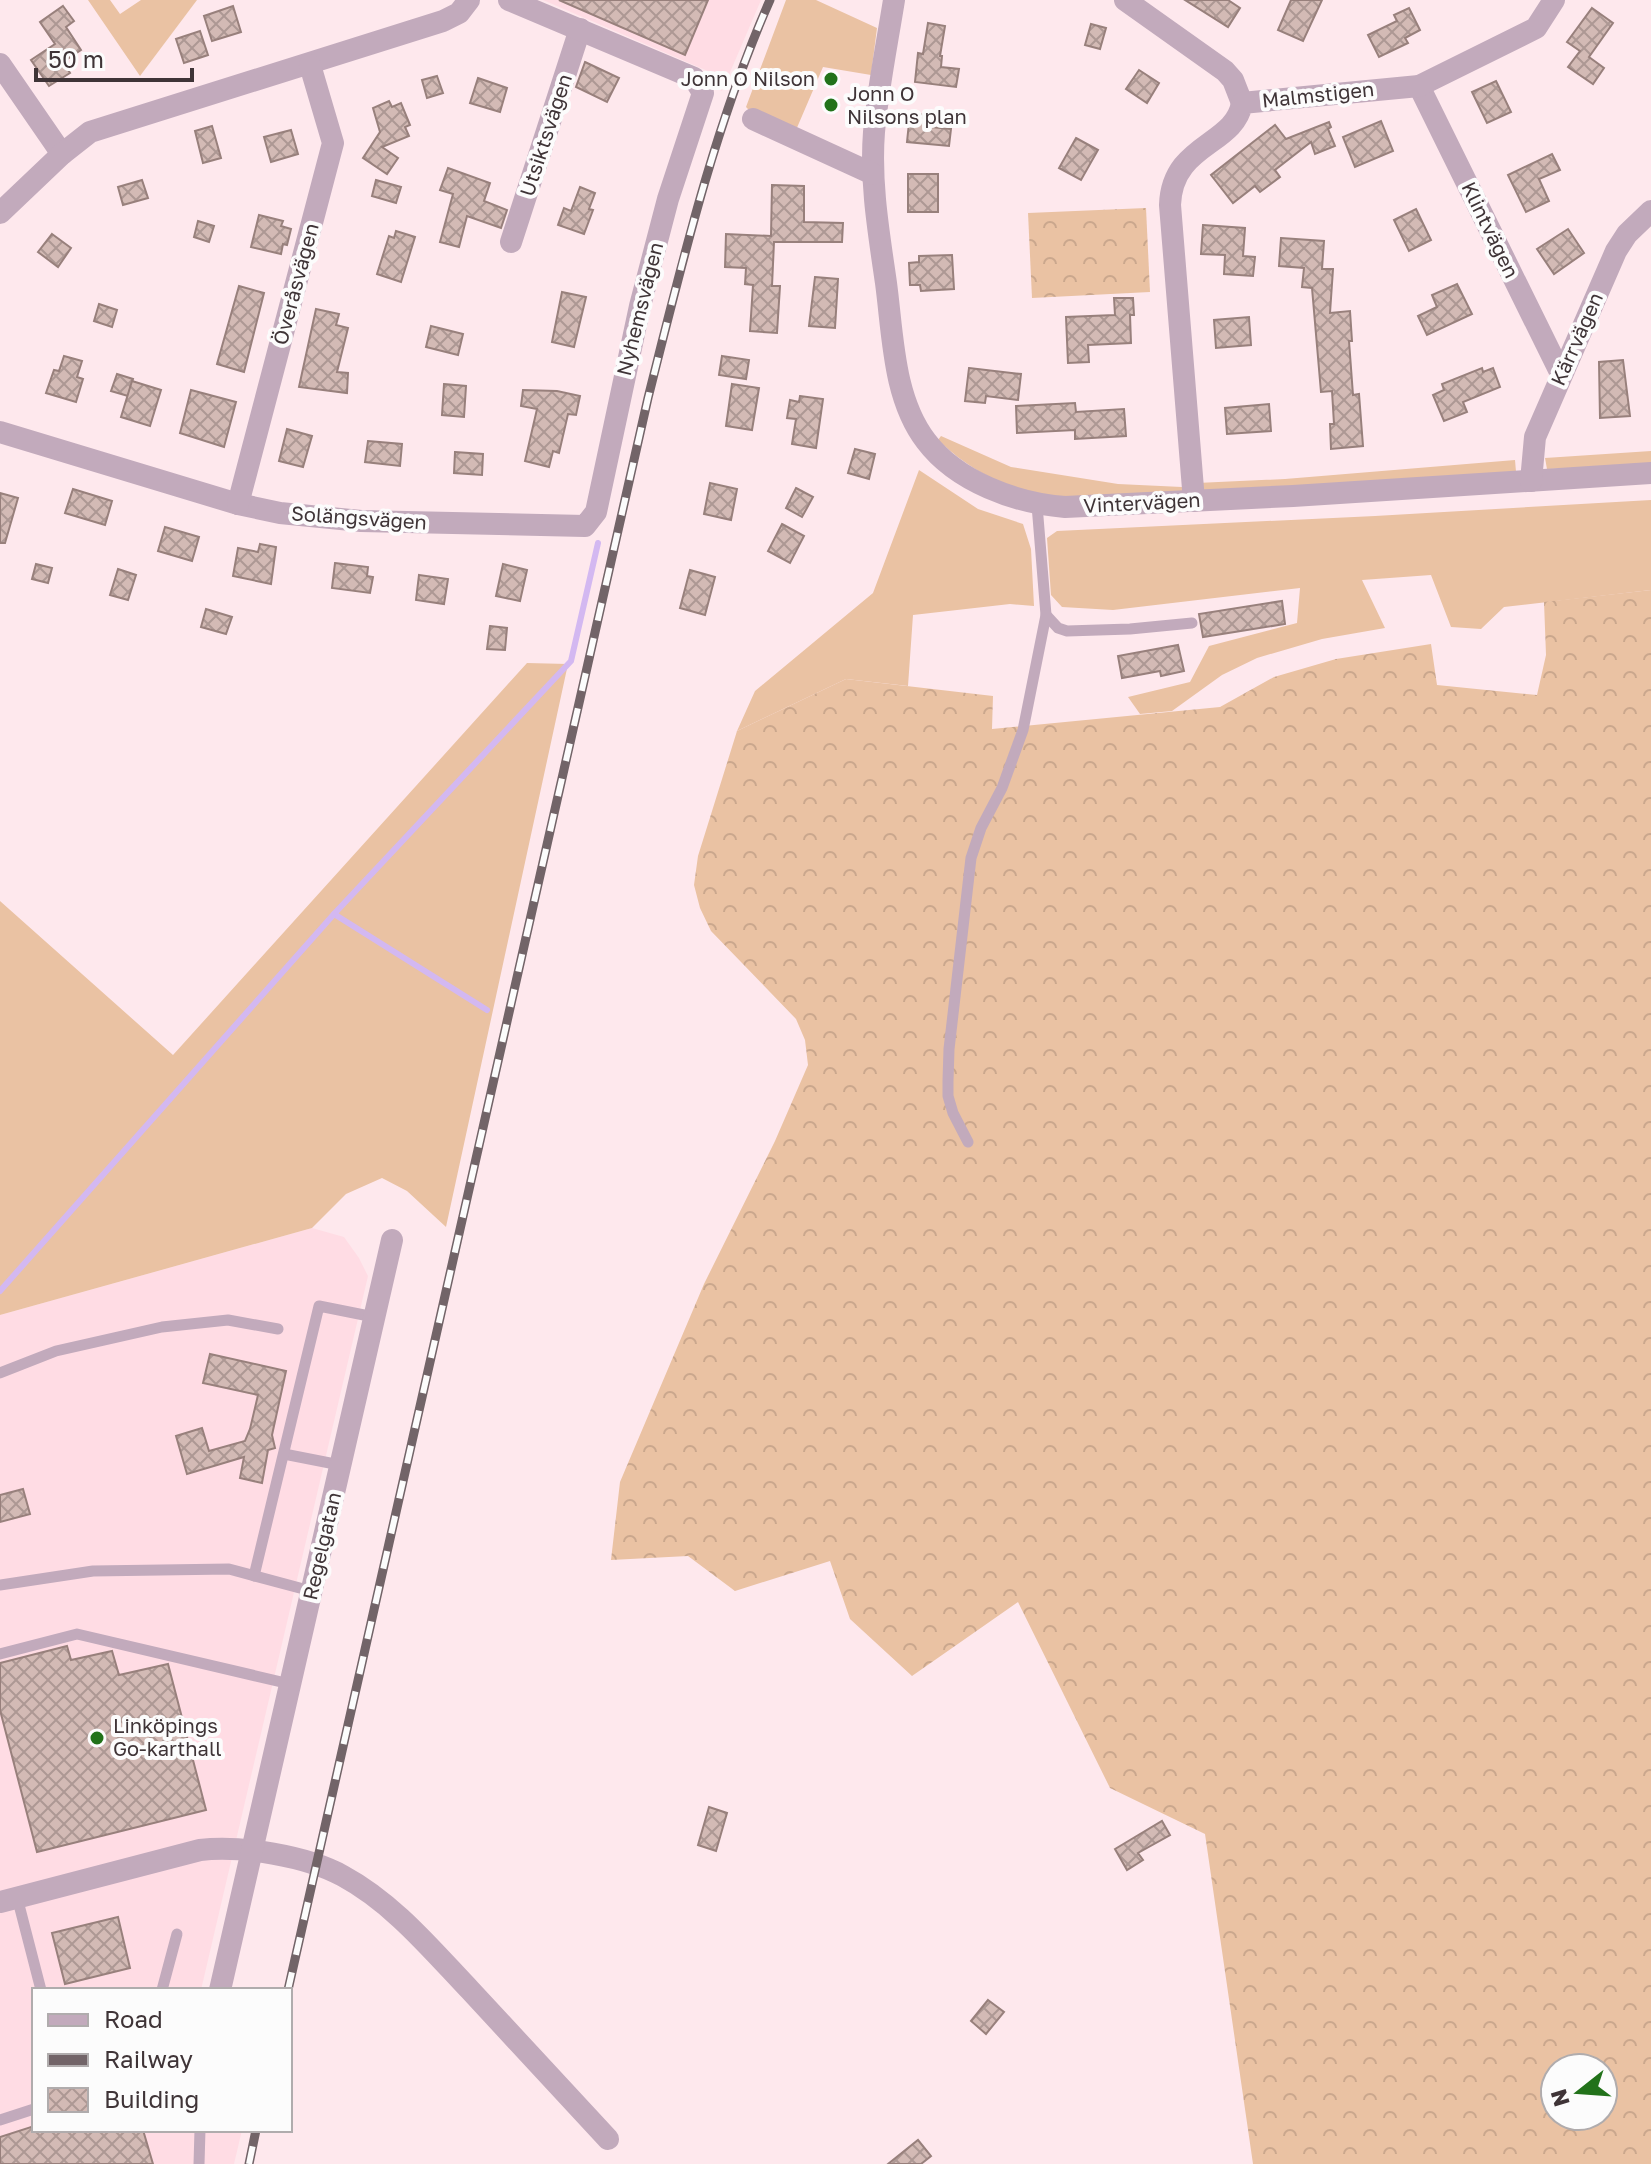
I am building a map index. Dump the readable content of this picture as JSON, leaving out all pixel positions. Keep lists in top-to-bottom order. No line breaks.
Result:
{"streets":{"street":["Malmstigen","Utsiktsvägen","Klintvägen","Överåsvägen","Nyhemsvägen","Kärrvägen","Vintervägen","Solängsvägen","Regelgatan"]},"crossings":[["Malmstigen","Klintvägen"],["Malmstigen","Vintervägen"],["Utsiktsvägen","Nyhemsvägen"],["Klintvägen","Kärrvägen"],["Överåsvägen","Solängsvägen"],["Nyhemsvägen","Solängsvägen"],["Kärrvägen","Vintervägen"]],"places":["Jonn O Nilson","Jonn O Nilsons plan","Linköpings Go-karthall"],"legend":["Road","Railway","Building"],"scale_bar":"50 m","north":"left"}
